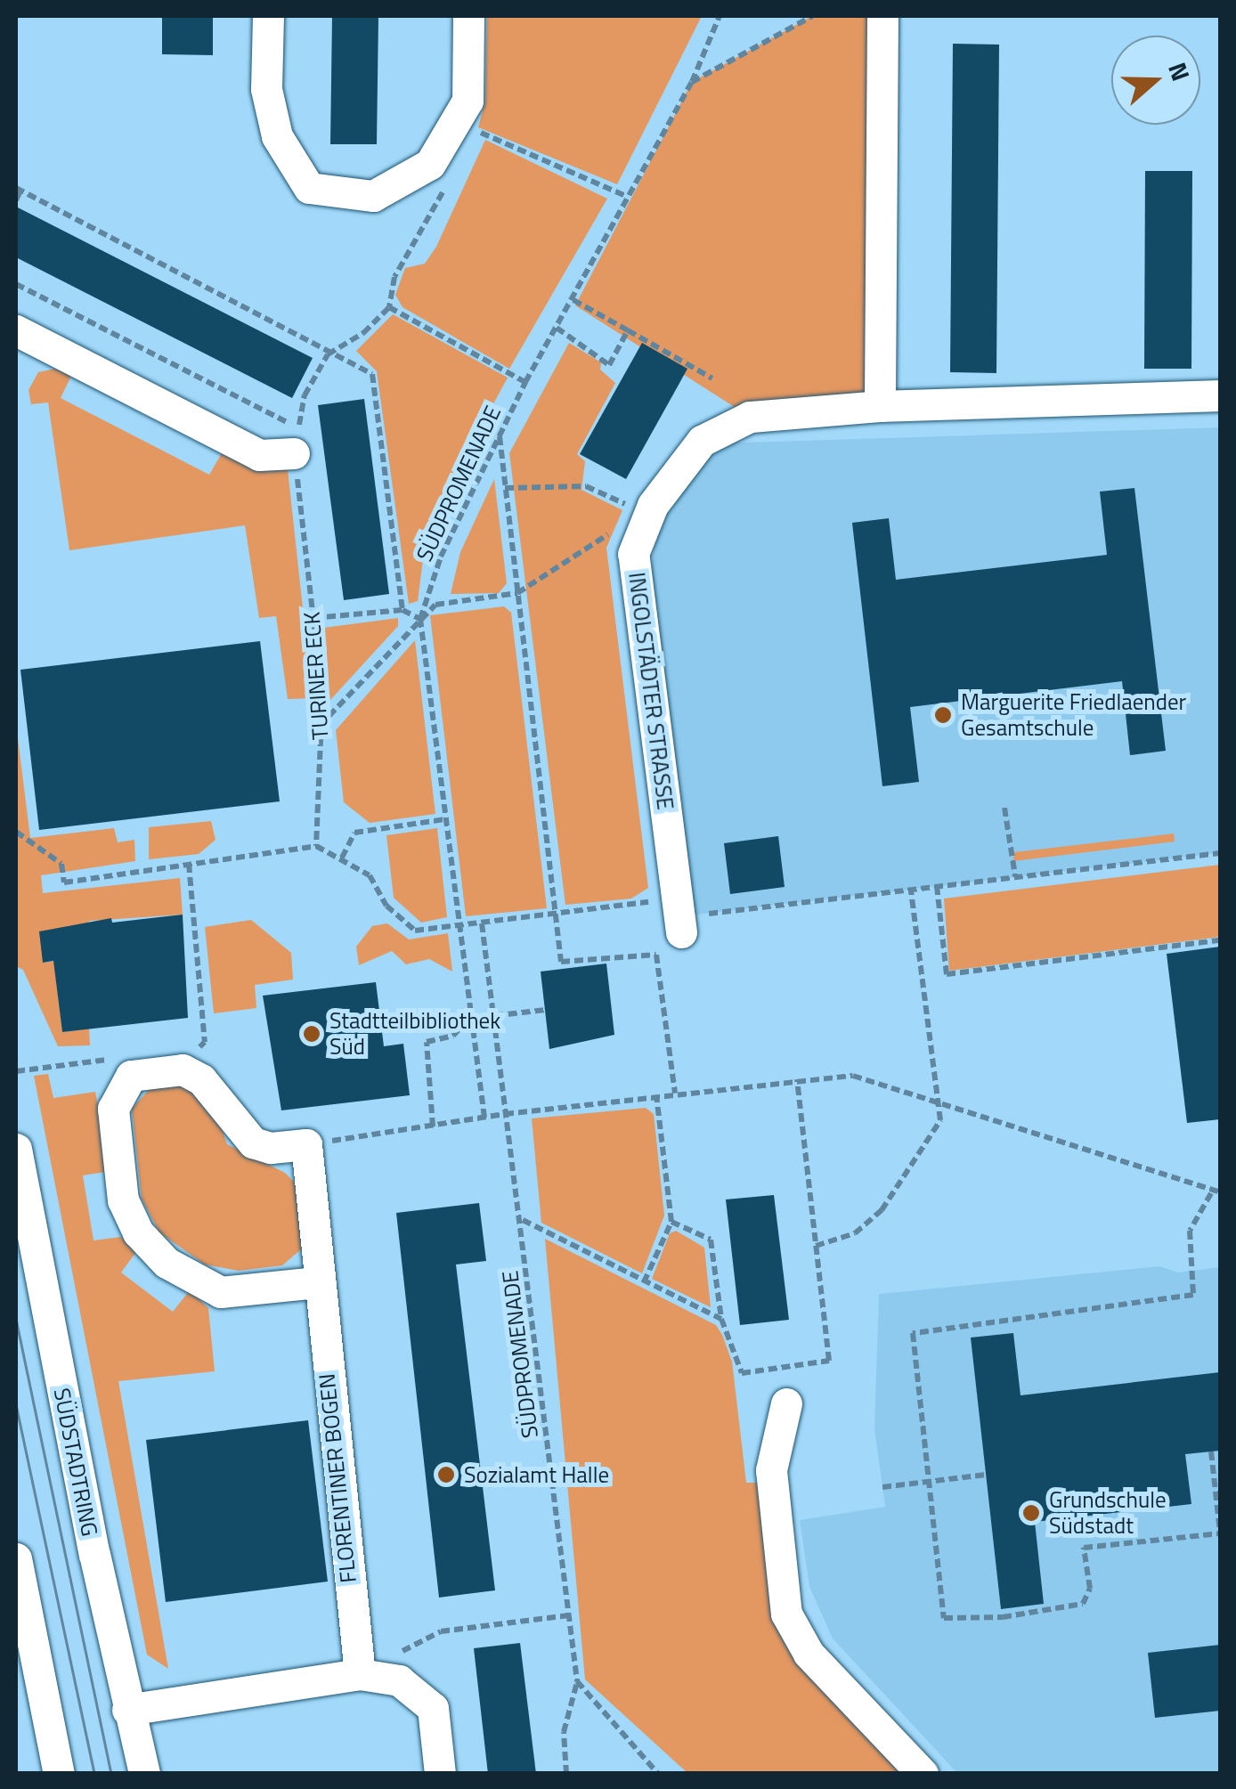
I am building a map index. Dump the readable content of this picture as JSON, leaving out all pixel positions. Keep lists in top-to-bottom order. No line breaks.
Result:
{"streets":{"street":["INGOLSTÄDTER STRASSE","SÜDSTADTRING","FLORENTINER BOGEN"],"path":["SÜDPROMENADE","TURINER ECK"]},"places":["Marguerite Friedlaender Gesamtschule","Stadtteilbibliothek Süd","Sozialamt Halle","Grundschule Südstadt"],"north":"right"}
